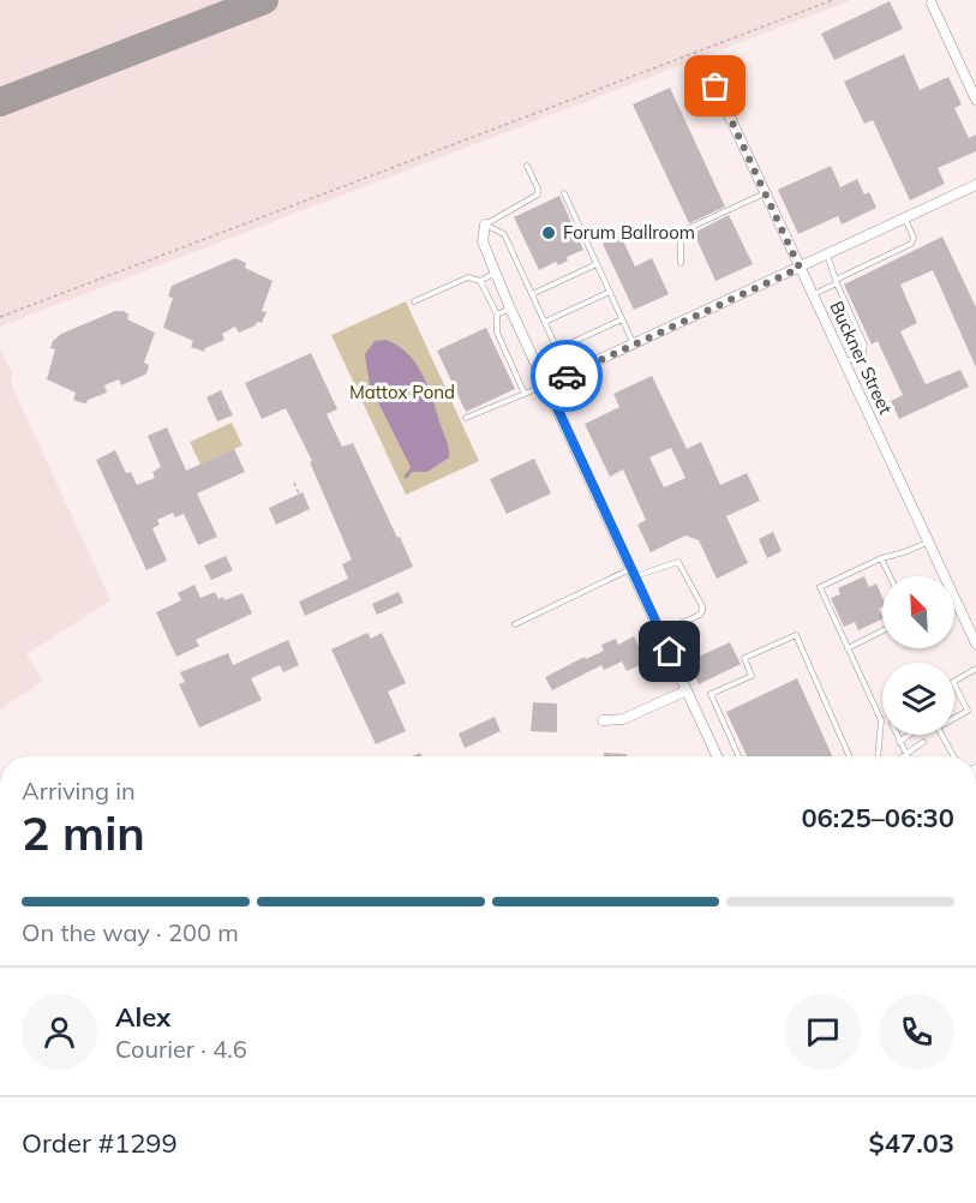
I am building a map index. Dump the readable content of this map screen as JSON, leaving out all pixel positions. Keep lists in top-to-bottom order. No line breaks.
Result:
{"streets":{"street":["Buckner Street"]},"parks":["Mattox Pond"],"places":["Forum Ballroom"],"north":"top left","page":{"heading":["2 min","Arriving in","06:25–06:30"],"panel":["Alex","Courier · 4.6","Order #1299","$47.03"],"bar":"On the way · 200 m"}}
